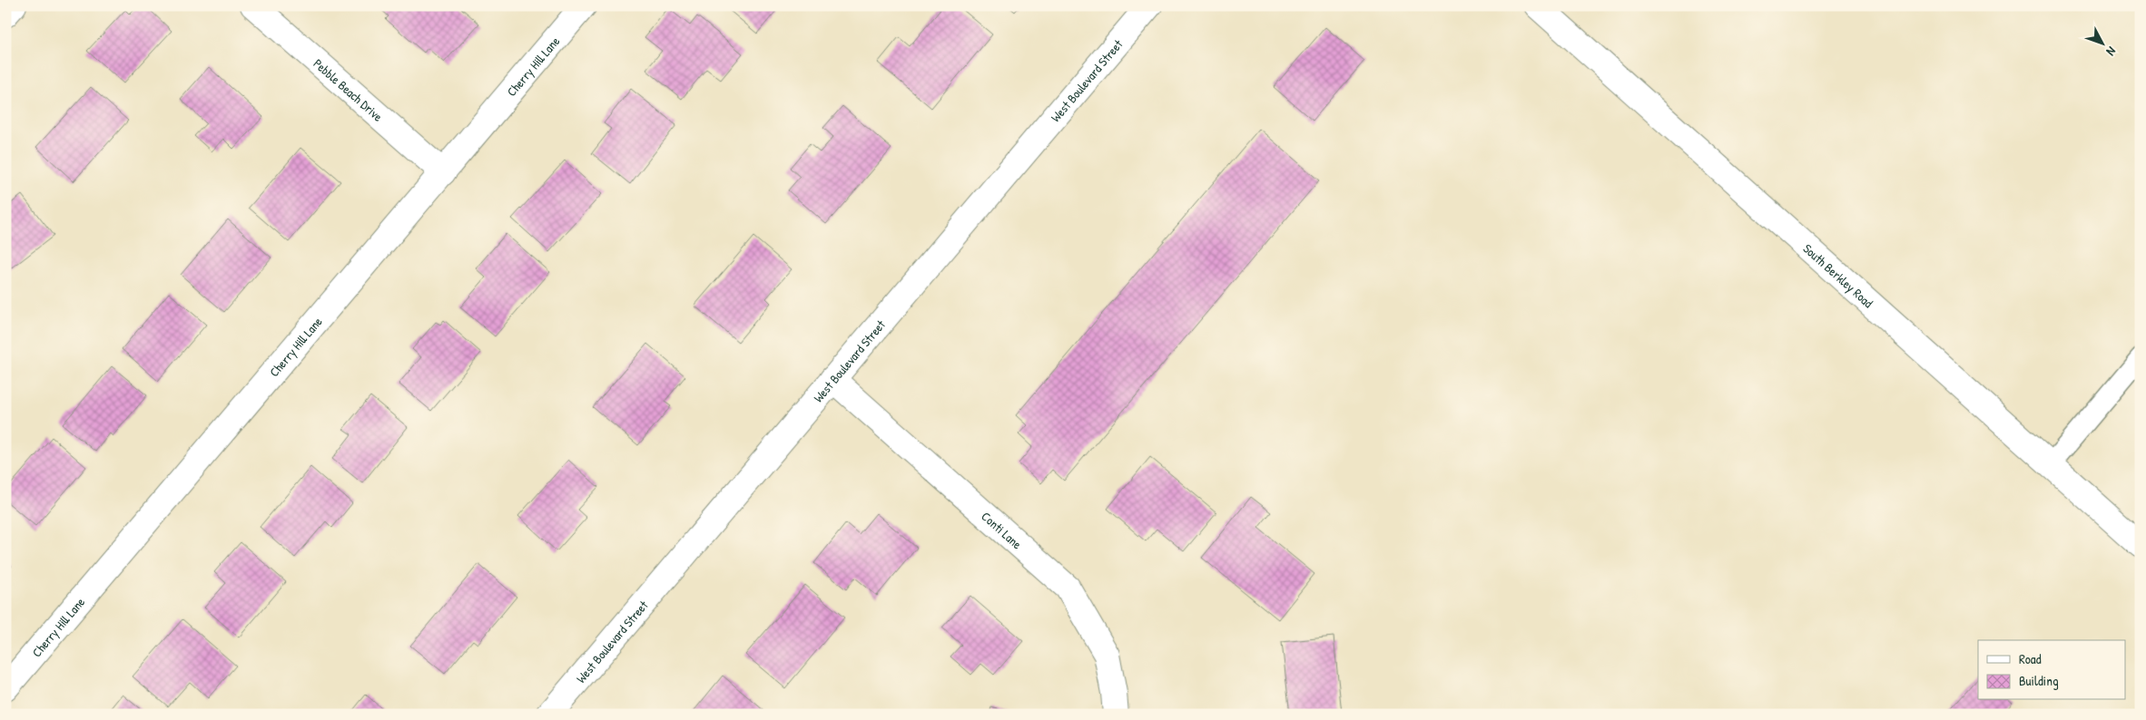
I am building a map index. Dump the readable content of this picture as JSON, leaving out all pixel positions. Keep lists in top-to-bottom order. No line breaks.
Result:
{"streets":{"street":["Cherry Hill Lane","West Boulevard Street","Pebble Beach Drive","South Berkley Road","Conti Lane"]},"crossings":[["Cherry Hill Lane","Pebble Beach Drive"],["West Boulevard Street","Conti Lane"]],"legend":["Road","Building"],"north":"bottom right"}
